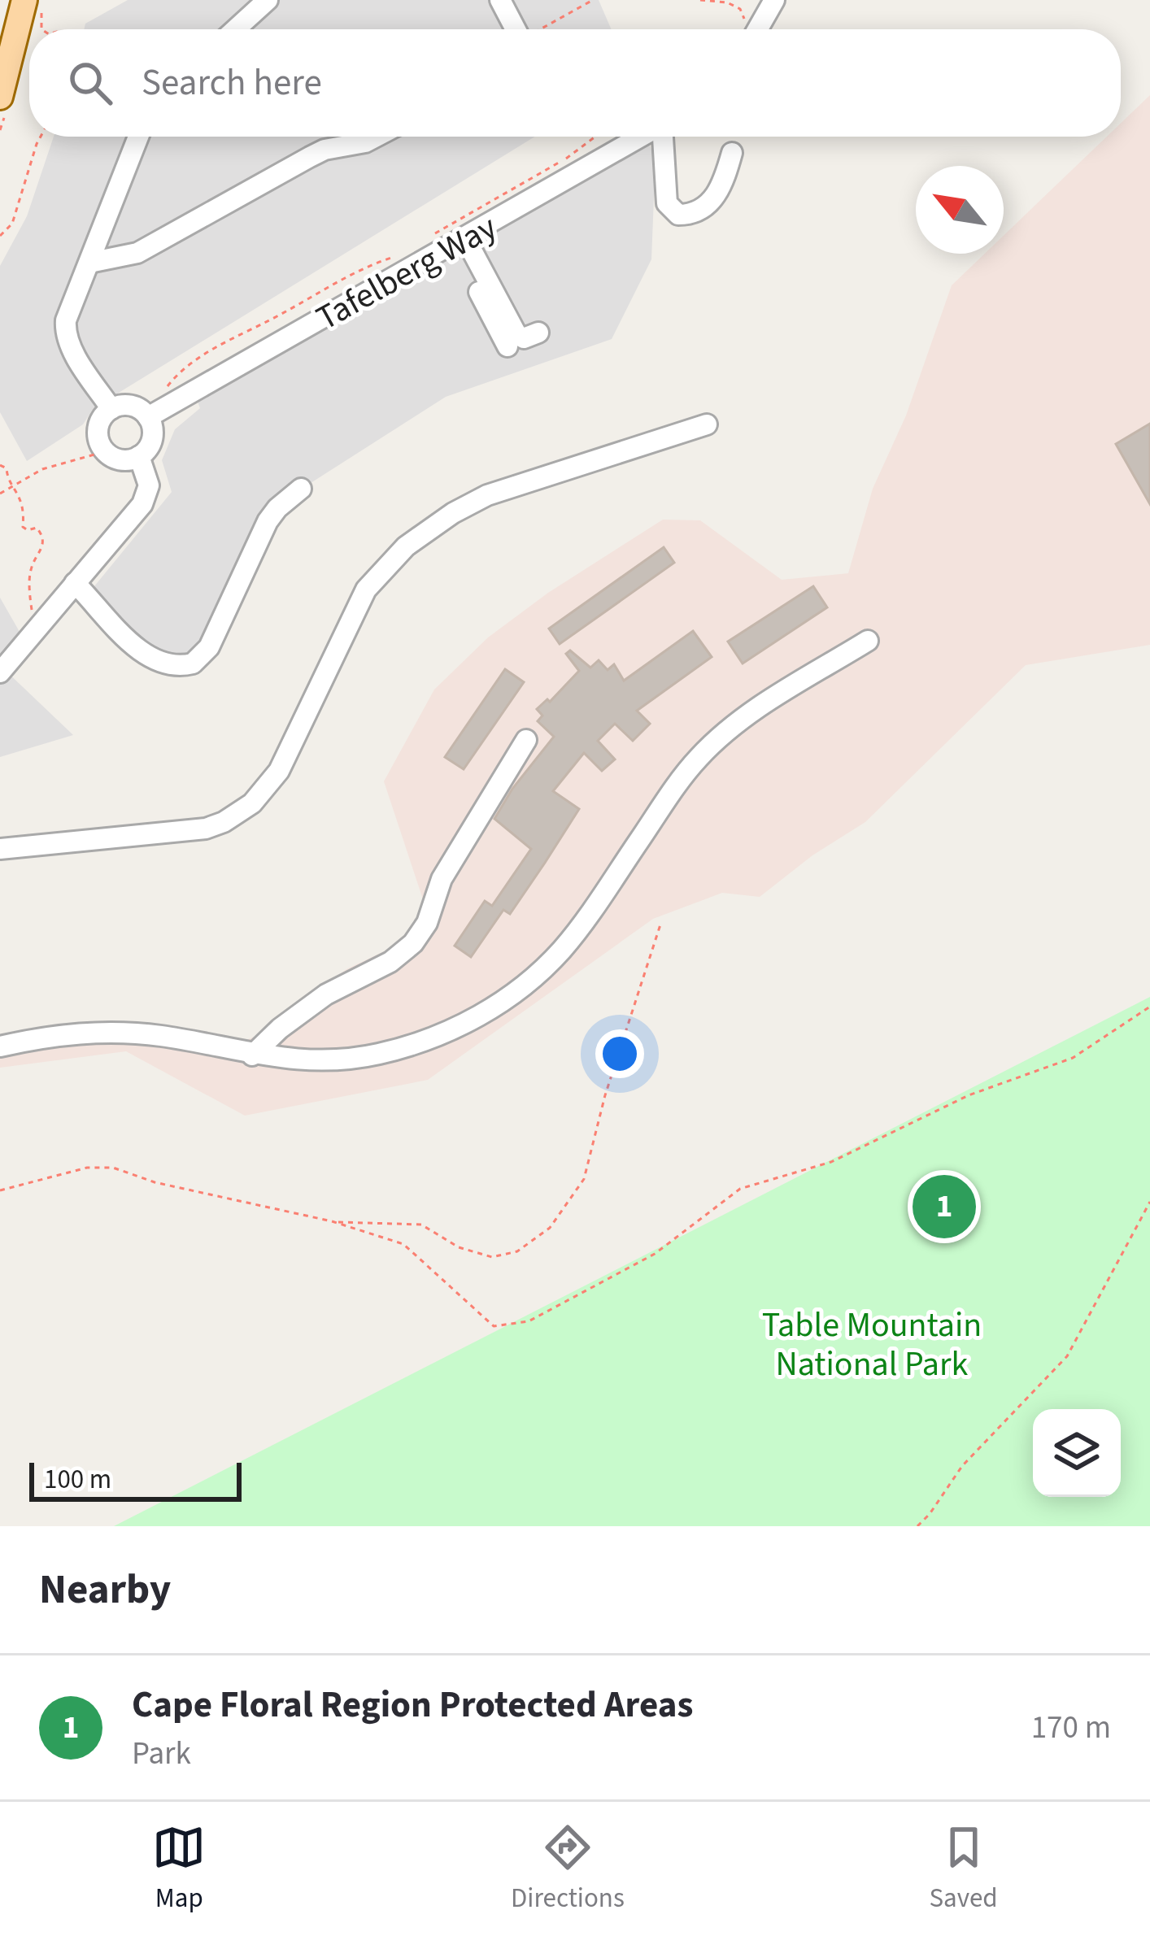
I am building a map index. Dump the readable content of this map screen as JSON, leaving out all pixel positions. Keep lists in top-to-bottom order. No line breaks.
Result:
{"streets":{"street":["Tafelberg Way"]},"parks":["Table Mountain National Park"],"scale_bar":"100 m","north":"top left","page":{"search":"Search here","pins":"1","scale":"100 m","heading":"Nearby","list":[{"mark":"1","name":"Cape Floral Region Protected Areas","note":"Park","value":"170 m"}],"nav":["Map","Directions","Saved"]}}
